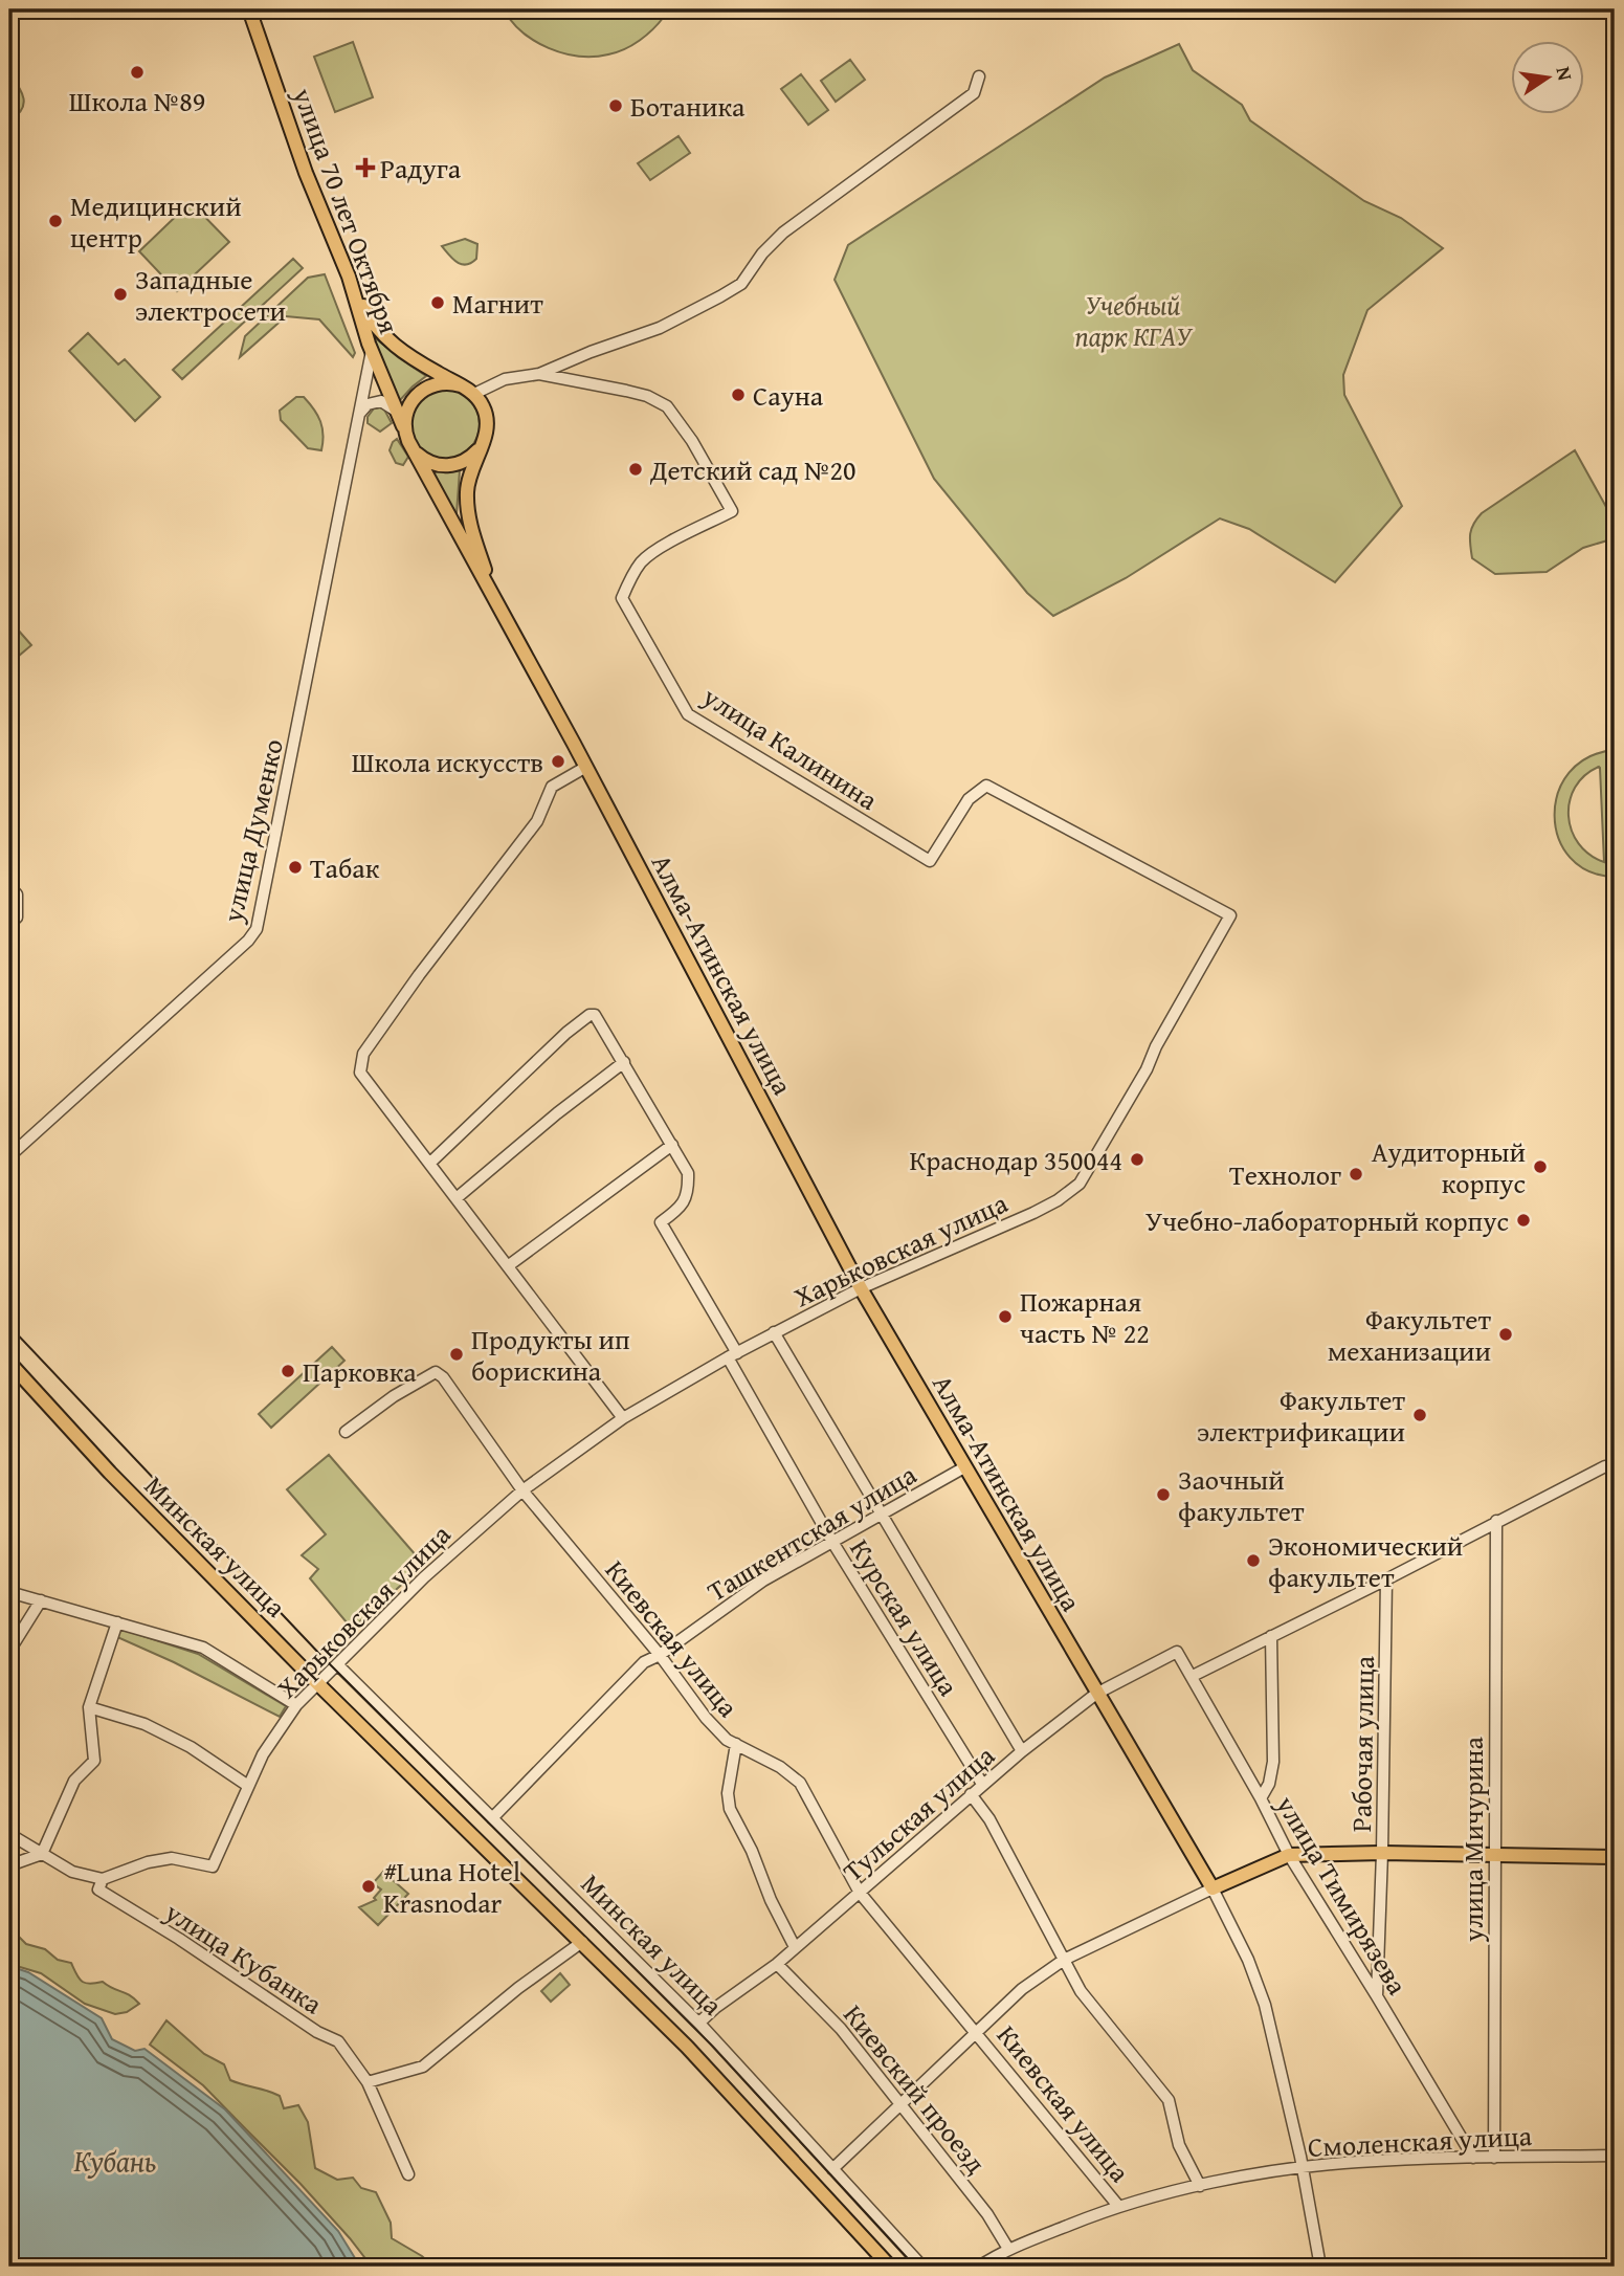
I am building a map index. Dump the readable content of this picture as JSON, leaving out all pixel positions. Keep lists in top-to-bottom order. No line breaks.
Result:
{"streets":{"main road":["улица 70 лет Октября","Алма-Атинская улица","Минская улица"],"street":["улица Калинина","улица Думенко","Харьковская улица","Ташкентская улица","Курская улица","Киевская улица","Рабочая улица","Тульская улица","улица Мичурина","улица Тимирязева","улица Кубанка","Киевский проезд","Смоленская улица"]},"crossings":[["улица 70 лет Октября","улица Думенко"],["улица 70 лет Октября","Алма-Атинская улица"],["улица Калинина","Харьковская улица"],["Алма-Атинская улица","Харьковская улица"],["Алма-Атинская улица","Ташкентская улица"],["Алма-Атинская улица","Тульская улица"],["Алма-Атинская улица","Смоленская улица"],["Харьковская улица","Минская улица"],["Харьковская улица","Курская улица"],["Харьковская улица","Киевская улица"],["Харьковская улица","улица Кубанка"],["Ташкентская улица","Минская улица"],["Ташкентская улица","Курская улица"],["Ташкентская улица","Киевская улица"],["Минская улица","Тульская улица"],["Минская улица","улица Кубанка"],["Курская улица","Тульская улица"],["Киевская улица","Тульская улица"],["Киевская улица","Смоленская улица"],["Рабочая улица","улица Тимирязева"],["Тульская улица","улица Тимирязева"],["Тульская улица","Киевский проезд"],["улица Мичурина","Смоленская улица"],["улица Тимирязева","Смоленская улица"],["Киевский проезд","Смоленская улица"]],"water":["Кубань"],"parks":["Учебный парк КГАУ"],"places":{"other":["Школа №89","Ботаника","Медицинский центр","Западные электросети","Магнит","Сауна","Детский сад №20","Школа искусств","Табак","Краснодар 350044","Аудиторный корпус","Технолог","Учебно-лабораторный корпус","Пожарная часть № 22","Факультет механизации","Продукты ип борискина","Парковка","Факультет электрификации","Заочный факультет","Экономический факультет","#Luna Hotel Krasnodar"],"health":["Радуга"]},"north":"right"}
